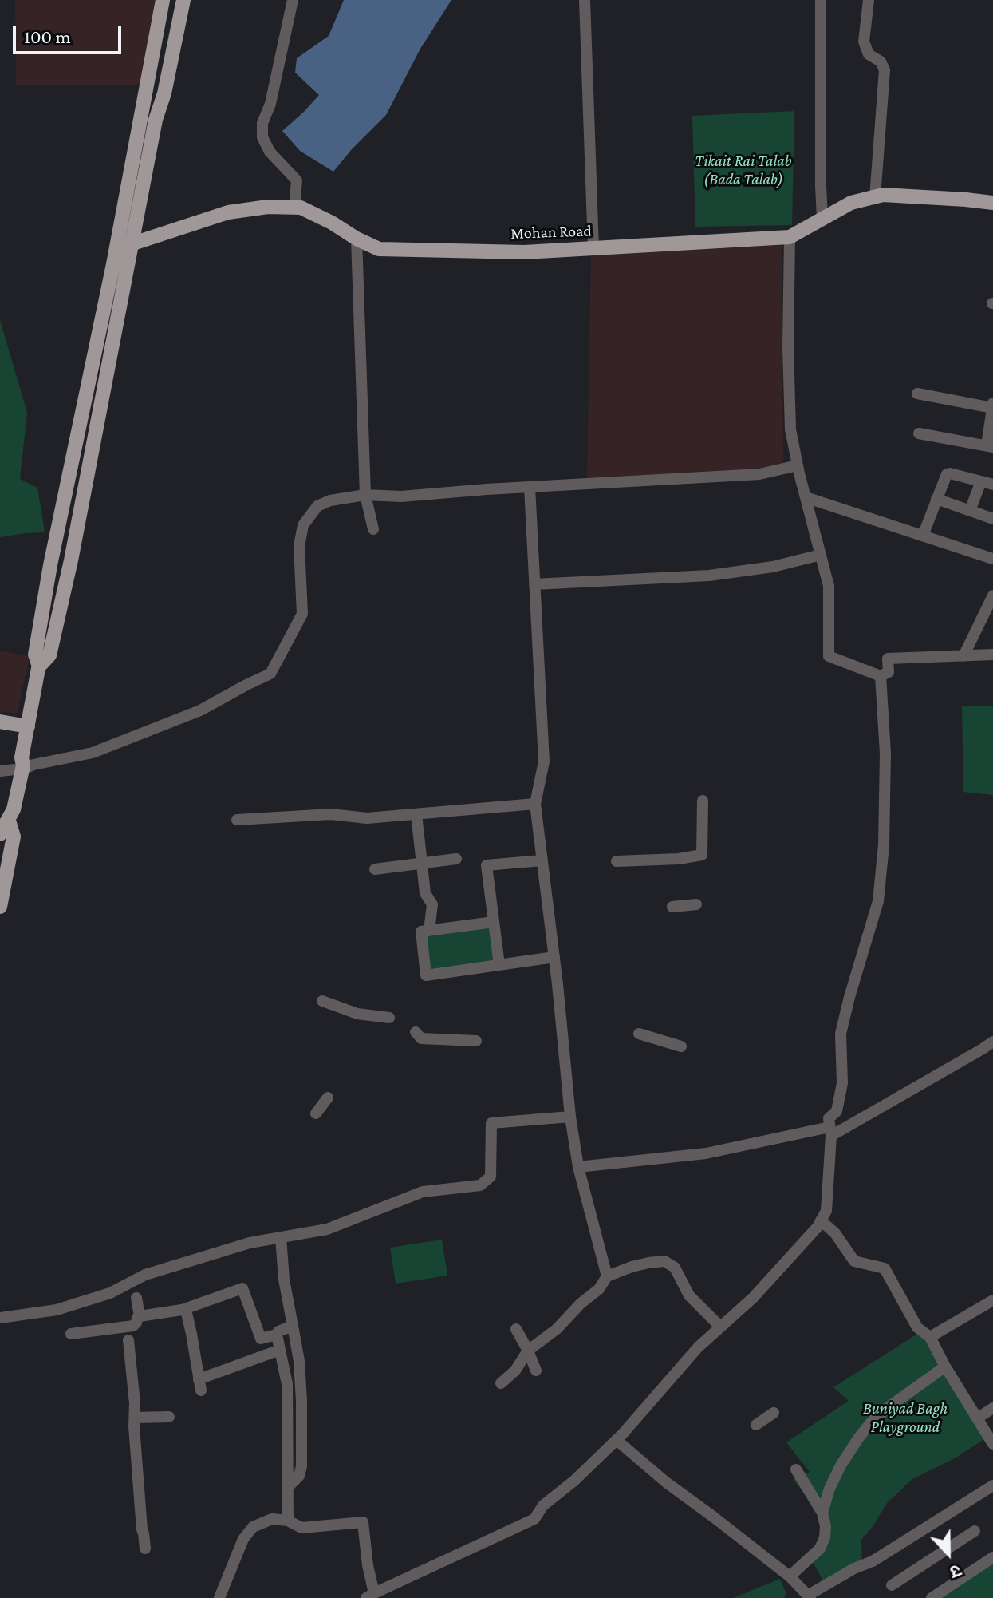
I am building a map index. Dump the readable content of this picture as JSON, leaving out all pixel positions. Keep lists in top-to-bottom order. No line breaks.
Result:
{"streets":{"main road":["Mohan Road"]},"parks":["Tikait Rai Talab (Bada Talab)","Buniyad Bagh Playground"],"scale_bar":"100 m","north":"bottom"}
